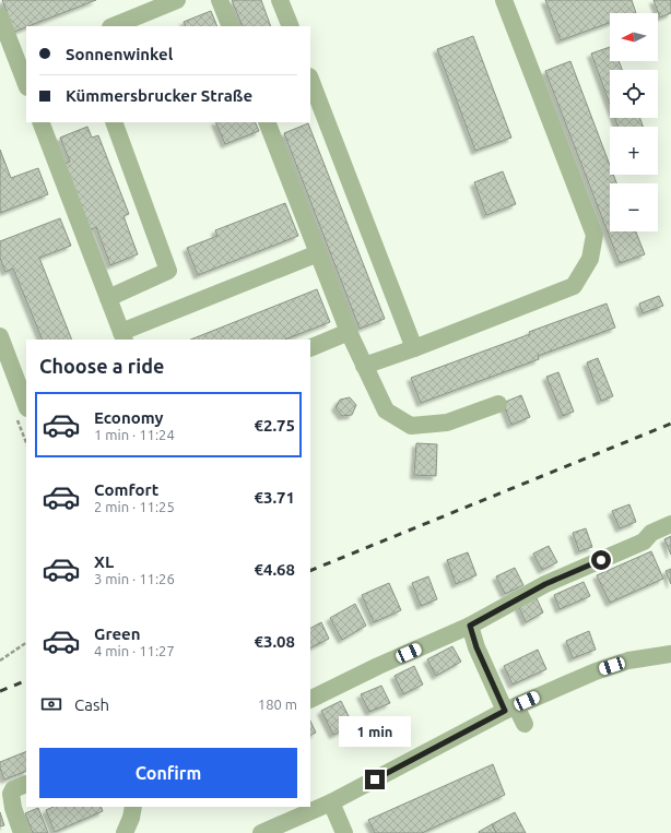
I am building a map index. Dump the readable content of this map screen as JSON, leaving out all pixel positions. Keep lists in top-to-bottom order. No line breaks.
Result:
{"north":"left","page":{"map_buttons":["+","−"],"banner":["Sonnenwinkel","Kümmersbrucker Straße"],"heading":"Choose a ride","list":[{"name":"Economy","note":"1 min · 11:24","value":"€2.75"},{"name":"Comfort","note":"2 min · 11:25","value":"€3.71"},{"name":"XL","note":"3 min · 11:26","value":"€4.68"},{"name":"Green","note":"4 min · 11:27","value":"€3.08"}],"pay":["Cash","180 m"],"bubble":"1 min","buttons":"Confirm"}}
